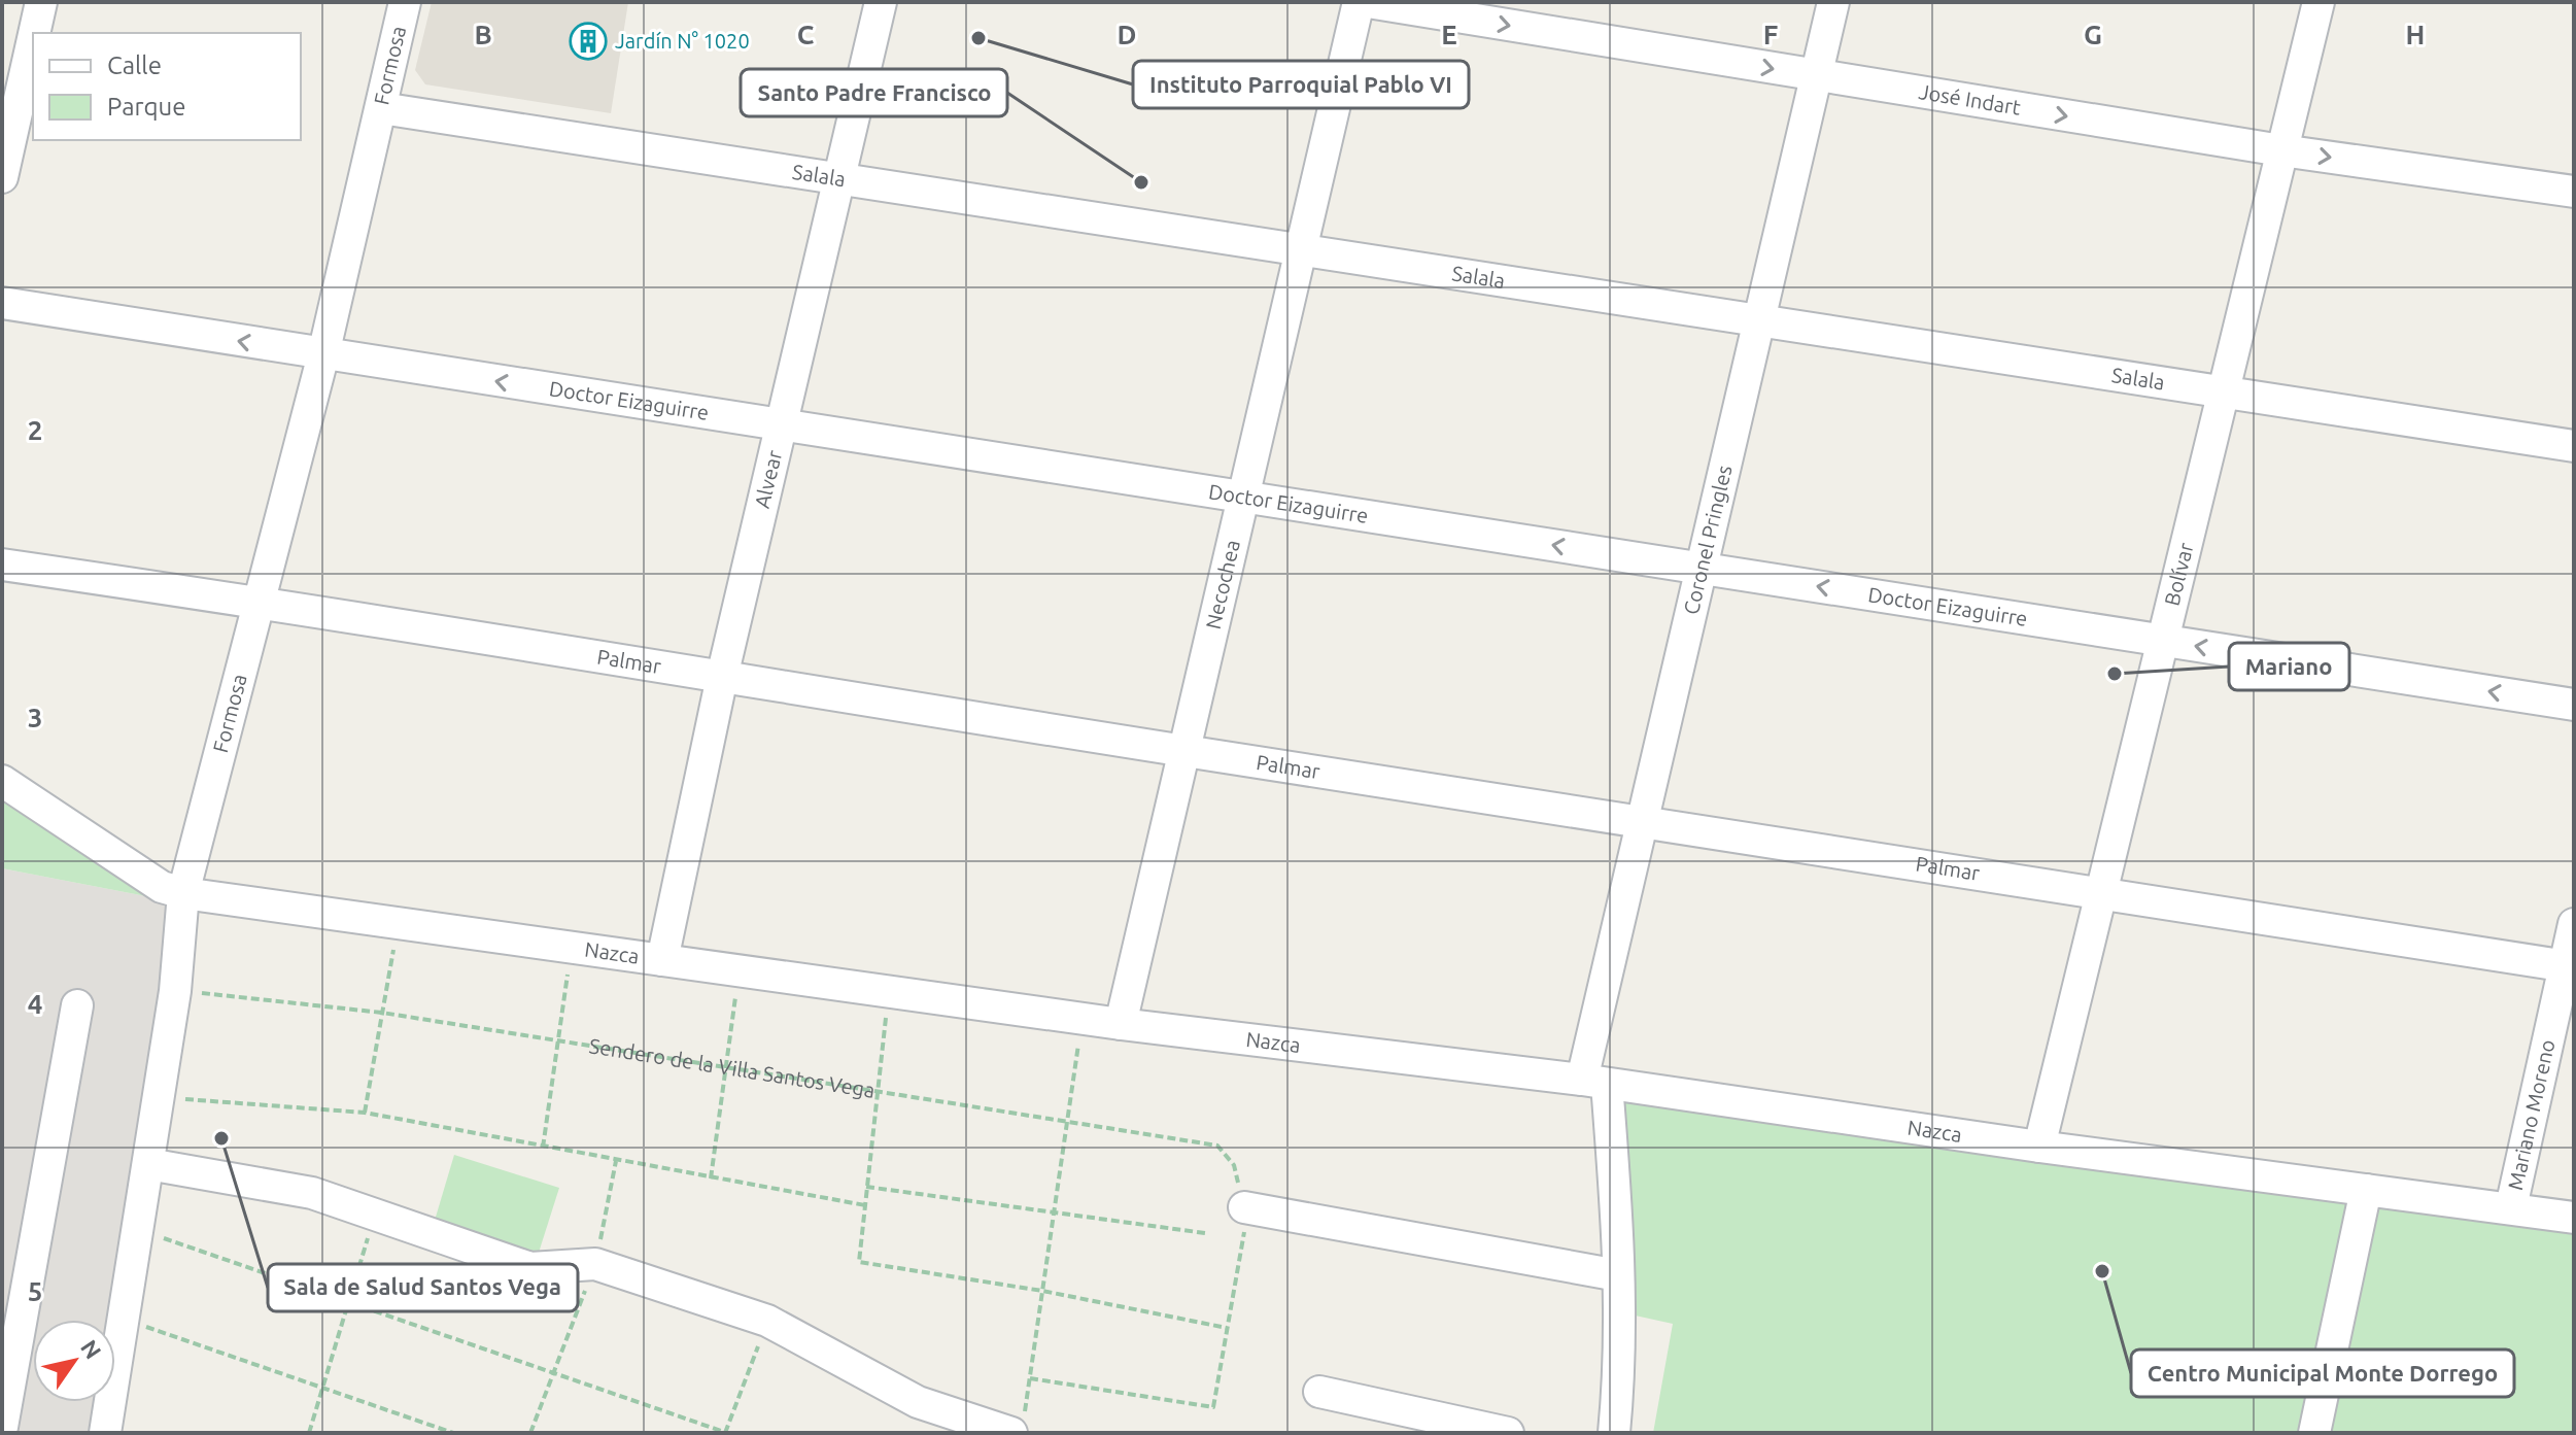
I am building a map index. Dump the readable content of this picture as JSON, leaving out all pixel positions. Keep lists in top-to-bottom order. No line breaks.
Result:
{"streets":{"street":["Formosa","José Indart","Salala","Doctor Eizaguirre","Alvear","Coronel Pringles","Bolívar","Necochea","Palmar","Nazca","Mariano Moreno"],"path":["Sendero de la Villa Santos Vega"]},"crossings":[["Formosa","Salala"],["Formosa","Doctor Eizaguirre"],["Formosa","Palmar"],["Formosa","Nazca"],["Formosa","Sendero de la Villa Santos Vega"],["José Indart","Coronel Pringles"],["José Indart","Bolívar"],["Salala","Alvear"],["Salala","Coronel Pringles"],["Salala","Bolívar"],["Salala","Necochea"],["Doctor Eizaguirre","Alvear"],["Doctor Eizaguirre","Coronel Pringles"],["Doctor Eizaguirre","Bolívar"],["Doctor Eizaguirre","Necochea"],["Alvear","Palmar"],["Alvear","Nazca"],["Coronel Pringles","Palmar"],["Coronel Pringles","Nazca"],["Bolívar","Palmar"],["Bolívar","Nazca"],["Necochea","Palmar"],["Necochea","Nazca"],["Palmar","Mariano Moreno"],["Nazca","Mariano Moreno"]],"one_way":["José Indart","Doctor Eizaguirre"],"places":{"other":["Instituto Parroquial Pablo VI","Santo Padre Francisco","Mariano","Sala de Salud Santos Vega","Centro Municipal Monte Dorrego"],"building":["Jardín N° 1020"]},"legend":["Calle","Parque"],"north":"top right","grid":{"columns":["B","C","D","E","F","G","H"],"rows":["2","3","4","5"]}}
